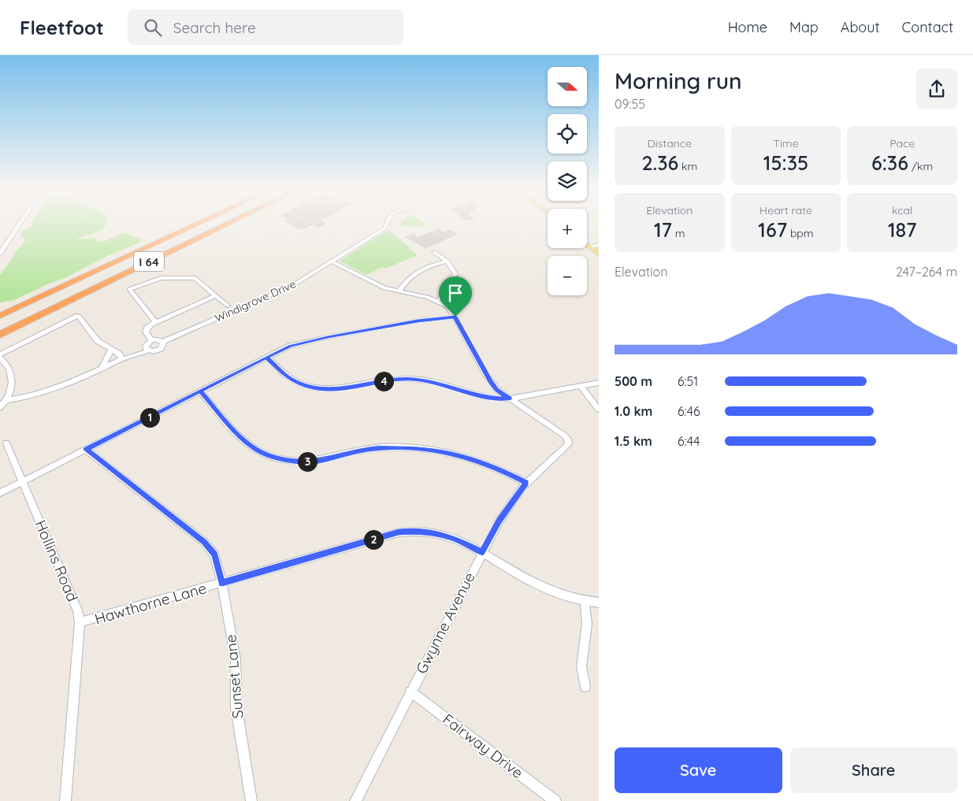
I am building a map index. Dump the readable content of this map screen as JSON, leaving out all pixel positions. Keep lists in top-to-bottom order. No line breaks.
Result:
{"streets":{"highway":["I 64"],"street":["Windigrove Drive","Hollins Road","Hawthorne Lane","Gwynne Avenue","Sunset Lane","Fairway Drive"]},"crossings":[["Hollins Road","Hawthorne Lane"],["Hawthorne Lane","Gwynne Avenue"],["Hawthorne Lane","Sunset Lane"],["Gwynne Avenue","Fairway Drive"]],"north":"right","page":{"header":"Fleetfoot","search":"Search here","nav":["Home","Map","About","Contact"],"heading":["Morning run","09:55"],"map_buttons":["+","−"],"stats":[["Distance","2.36 km"],["Time","15:35"],["Pace","6:36 /km"],["Elevation","17 m"],["Heart rate","167 bpm"],["kcal","187"]],"chart":["Elevation","247–264 m"],"list":[{"name":"500 m","note":"6:51"},{"name":"1.0 km","note":"6:46"},{"name":"1.5 km","note":"6:44"}],"pins":["4","1","3","2"],"buttons":["Save","Share"]}}
